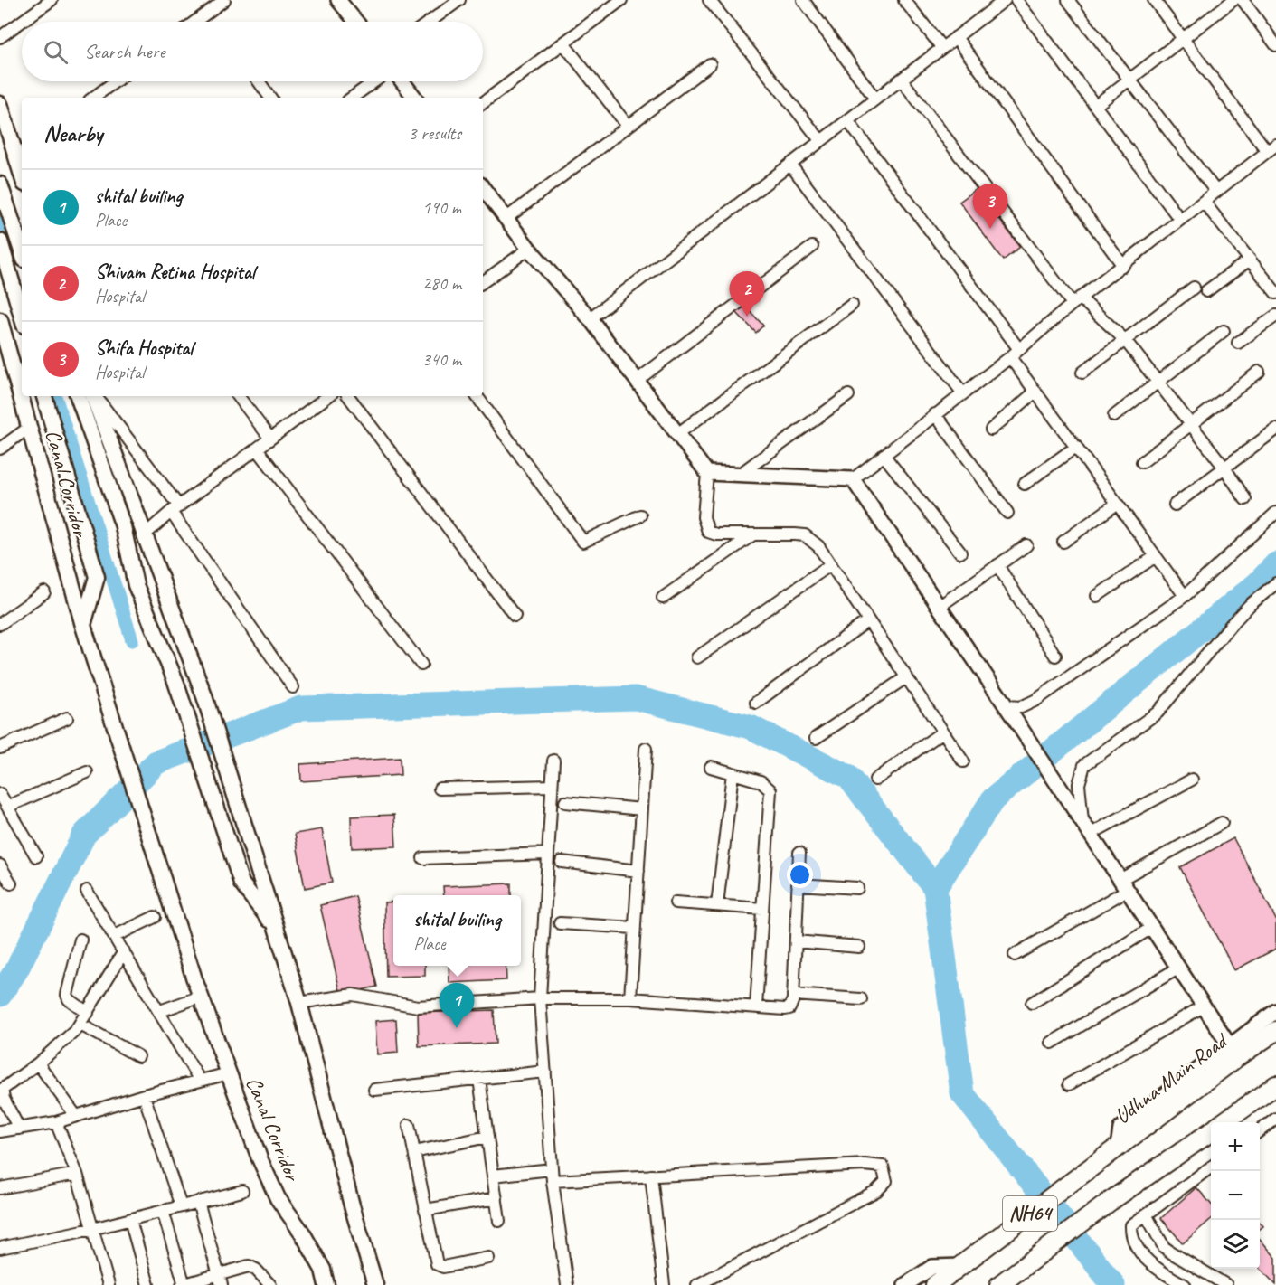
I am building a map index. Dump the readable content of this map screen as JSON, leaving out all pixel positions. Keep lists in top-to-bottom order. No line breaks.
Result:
{"streets":{"highway":["Udhna Main Road","NH64"],"main road":["Canal Corridor"]},"crossings":[["Udhna Main Road","NH64"]],"page":{"search":"Search here","heading":["Nearby","3 results"],"list":[{"mark":"1","name":"shital builing","note":"Place","value":"190 m"},{"mark":"2","name":"Shivam Retina Hospital","note":"Hospital","value":"280 m"},{"mark":"3","name":"Shifa Hospital","note":"Hospital","value":"340 m"}],"pins":["3","2","1"],"popup":["shital builing","Place"],"map_buttons":["+","−"]}}
